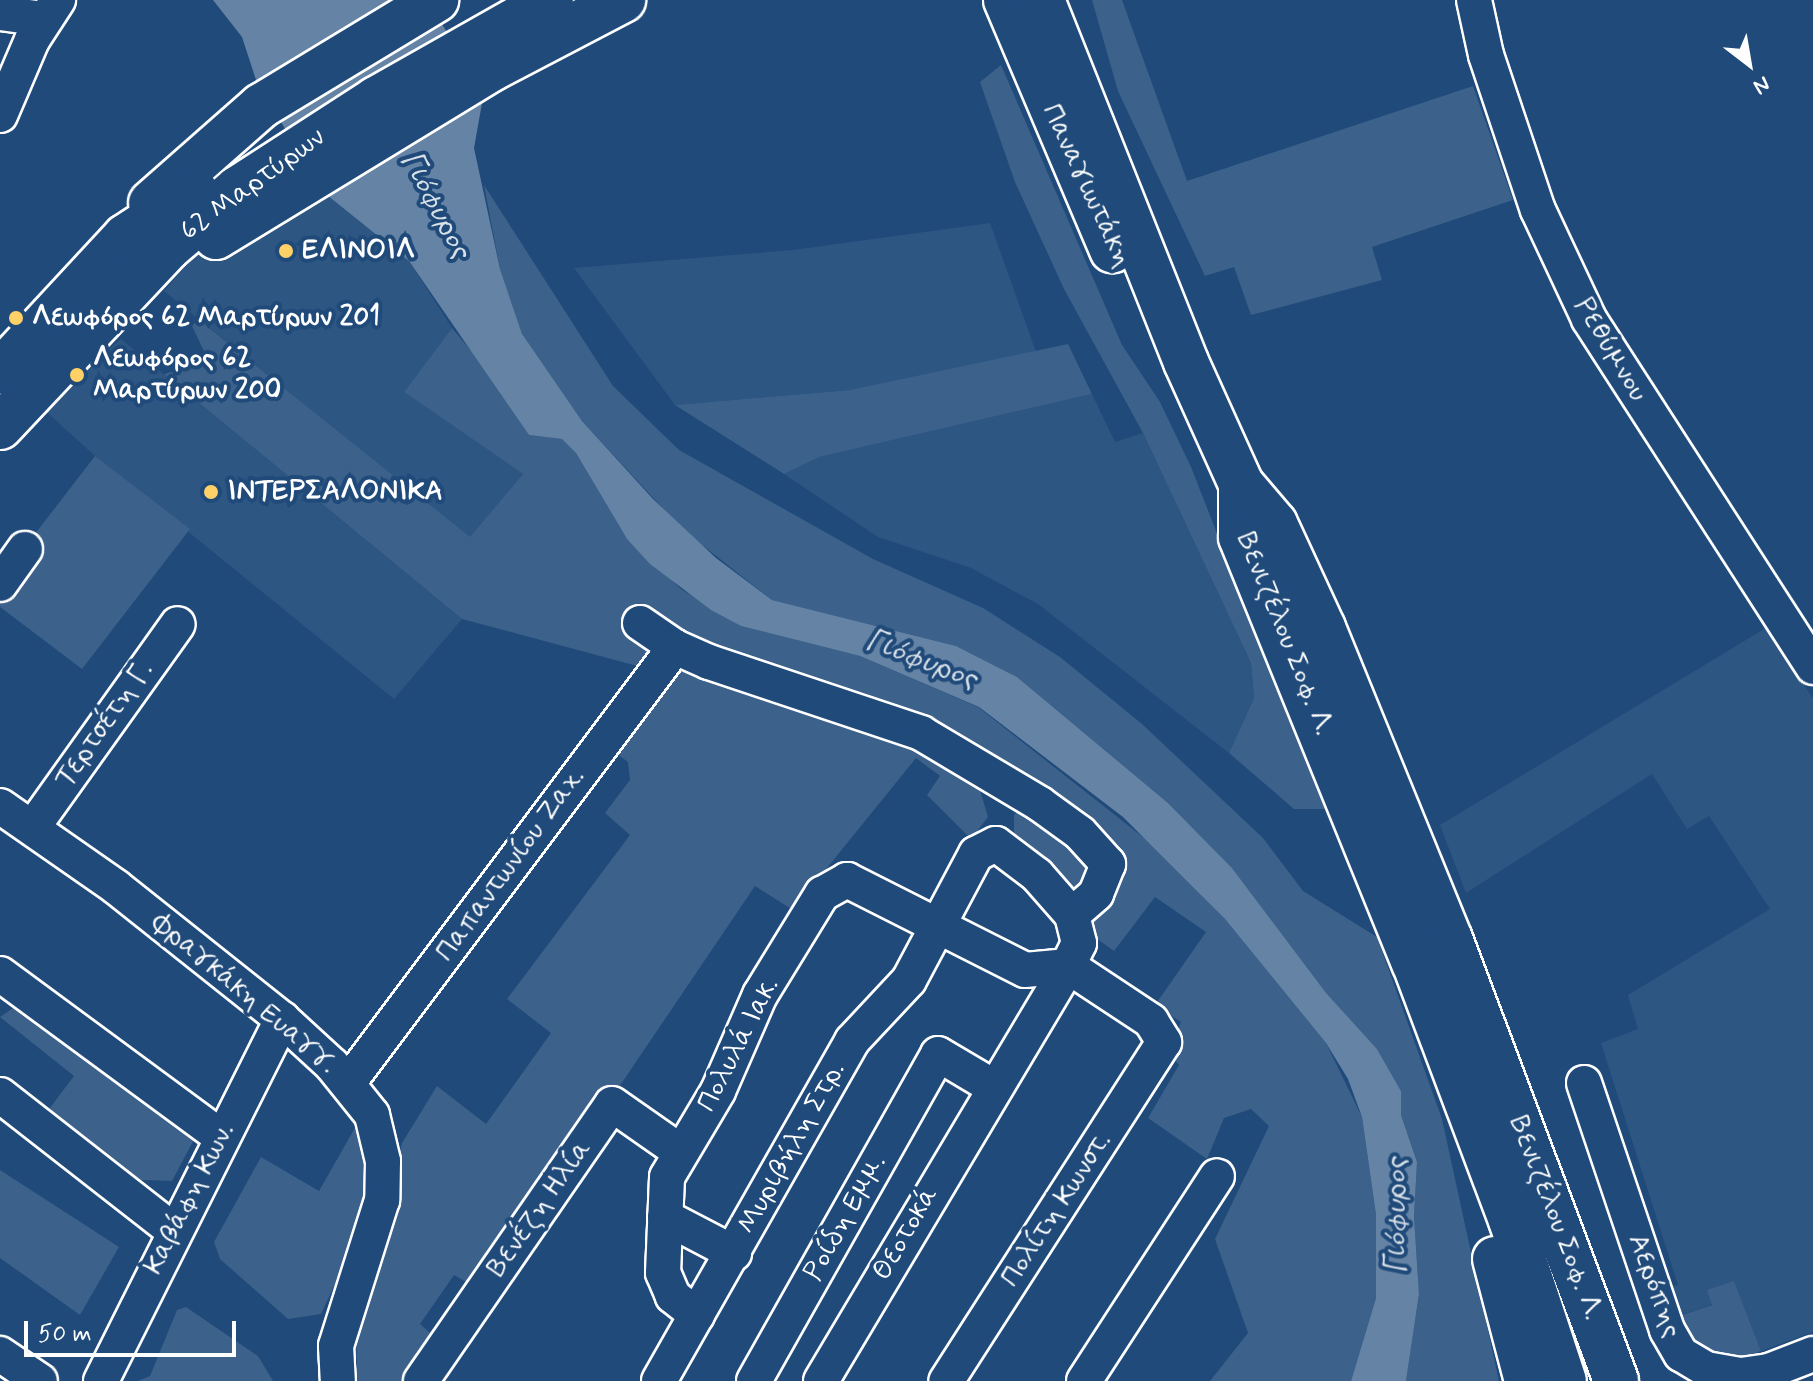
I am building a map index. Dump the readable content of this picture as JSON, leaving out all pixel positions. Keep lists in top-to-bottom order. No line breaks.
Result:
{"streets":{"main road":["62 Μαρτύρων","Παναγιωτάκη","Βενιζέλου Σοφ. Λ."],"street":["Ρεθύμνου","Τερτσέτη Γ.","Παπαντωνίου Ζαχ.","Φραγκάκη Ευαγγ.","Πολυλά Ιακ.","Μυριβήλη Στρ.","Καβάφη Κων.","Βενέζη Ηλία","Πολίτη Κωνστ.","Ροίδη Εμμ.","Θεοτοκά","Αερόπης"]},"crossings":[["Παναγιωτάκη","Βενιζέλου Σοφ. Λ."],["Τερτσέτη Γ.","Φραγκάκη Ευαγγ."],["Παπαντωνίου Ζαχ.","Φραγκάκη Ευαγγ."],["Φραγκάκη Ευαγγ.","Καβάφη Κων."],["Πολυλά Ιακ.","Μυριβήλη Στρ."],["Πολυλά Ιακ.","Βενέζη Ηλία"],["Πολίτη Κωνστ.","Θεοτοκά"],["Ροίδη Εμμ.","Θεοτοκά"]],"water":["Γιόφυρος"],"places":["ΕΛΙΝΟΙΛ","Λεωφόρος 62 Μαρτύρων 201","Λεωφόρος 62 Μαρτύρων 200","ΙΝΤΕΡΣΑΛΟΝΙΚΑ"],"scale_bar":"50 m","north":"bottom right"}
